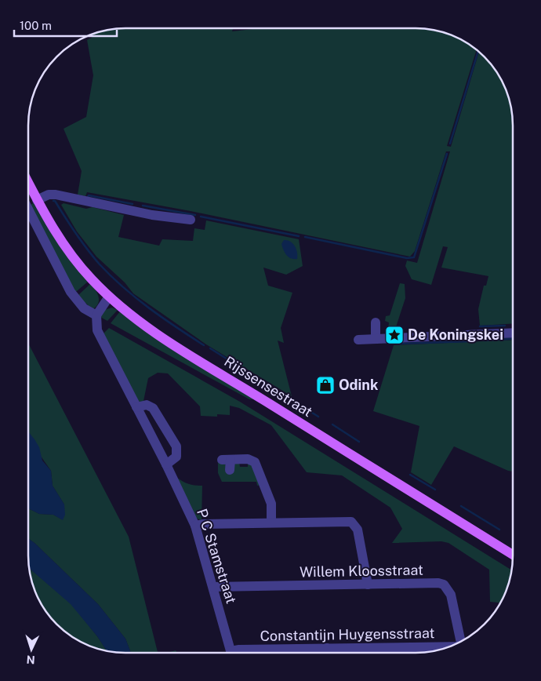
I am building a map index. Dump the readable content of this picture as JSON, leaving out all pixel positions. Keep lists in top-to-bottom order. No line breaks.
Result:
{"streets":{"main road":["Rijssensestraat"],"street":["P C Stamstraat","Willem Kloosstraat","Constantijn Huygensstraat"]},"crossings":[["P C Stamstraat","Willem Kloosstraat"]],"places":{"place":["De Koningskei"],"shop":["Odink"]},"scale_bar":"100 m","north":"bottom"}
